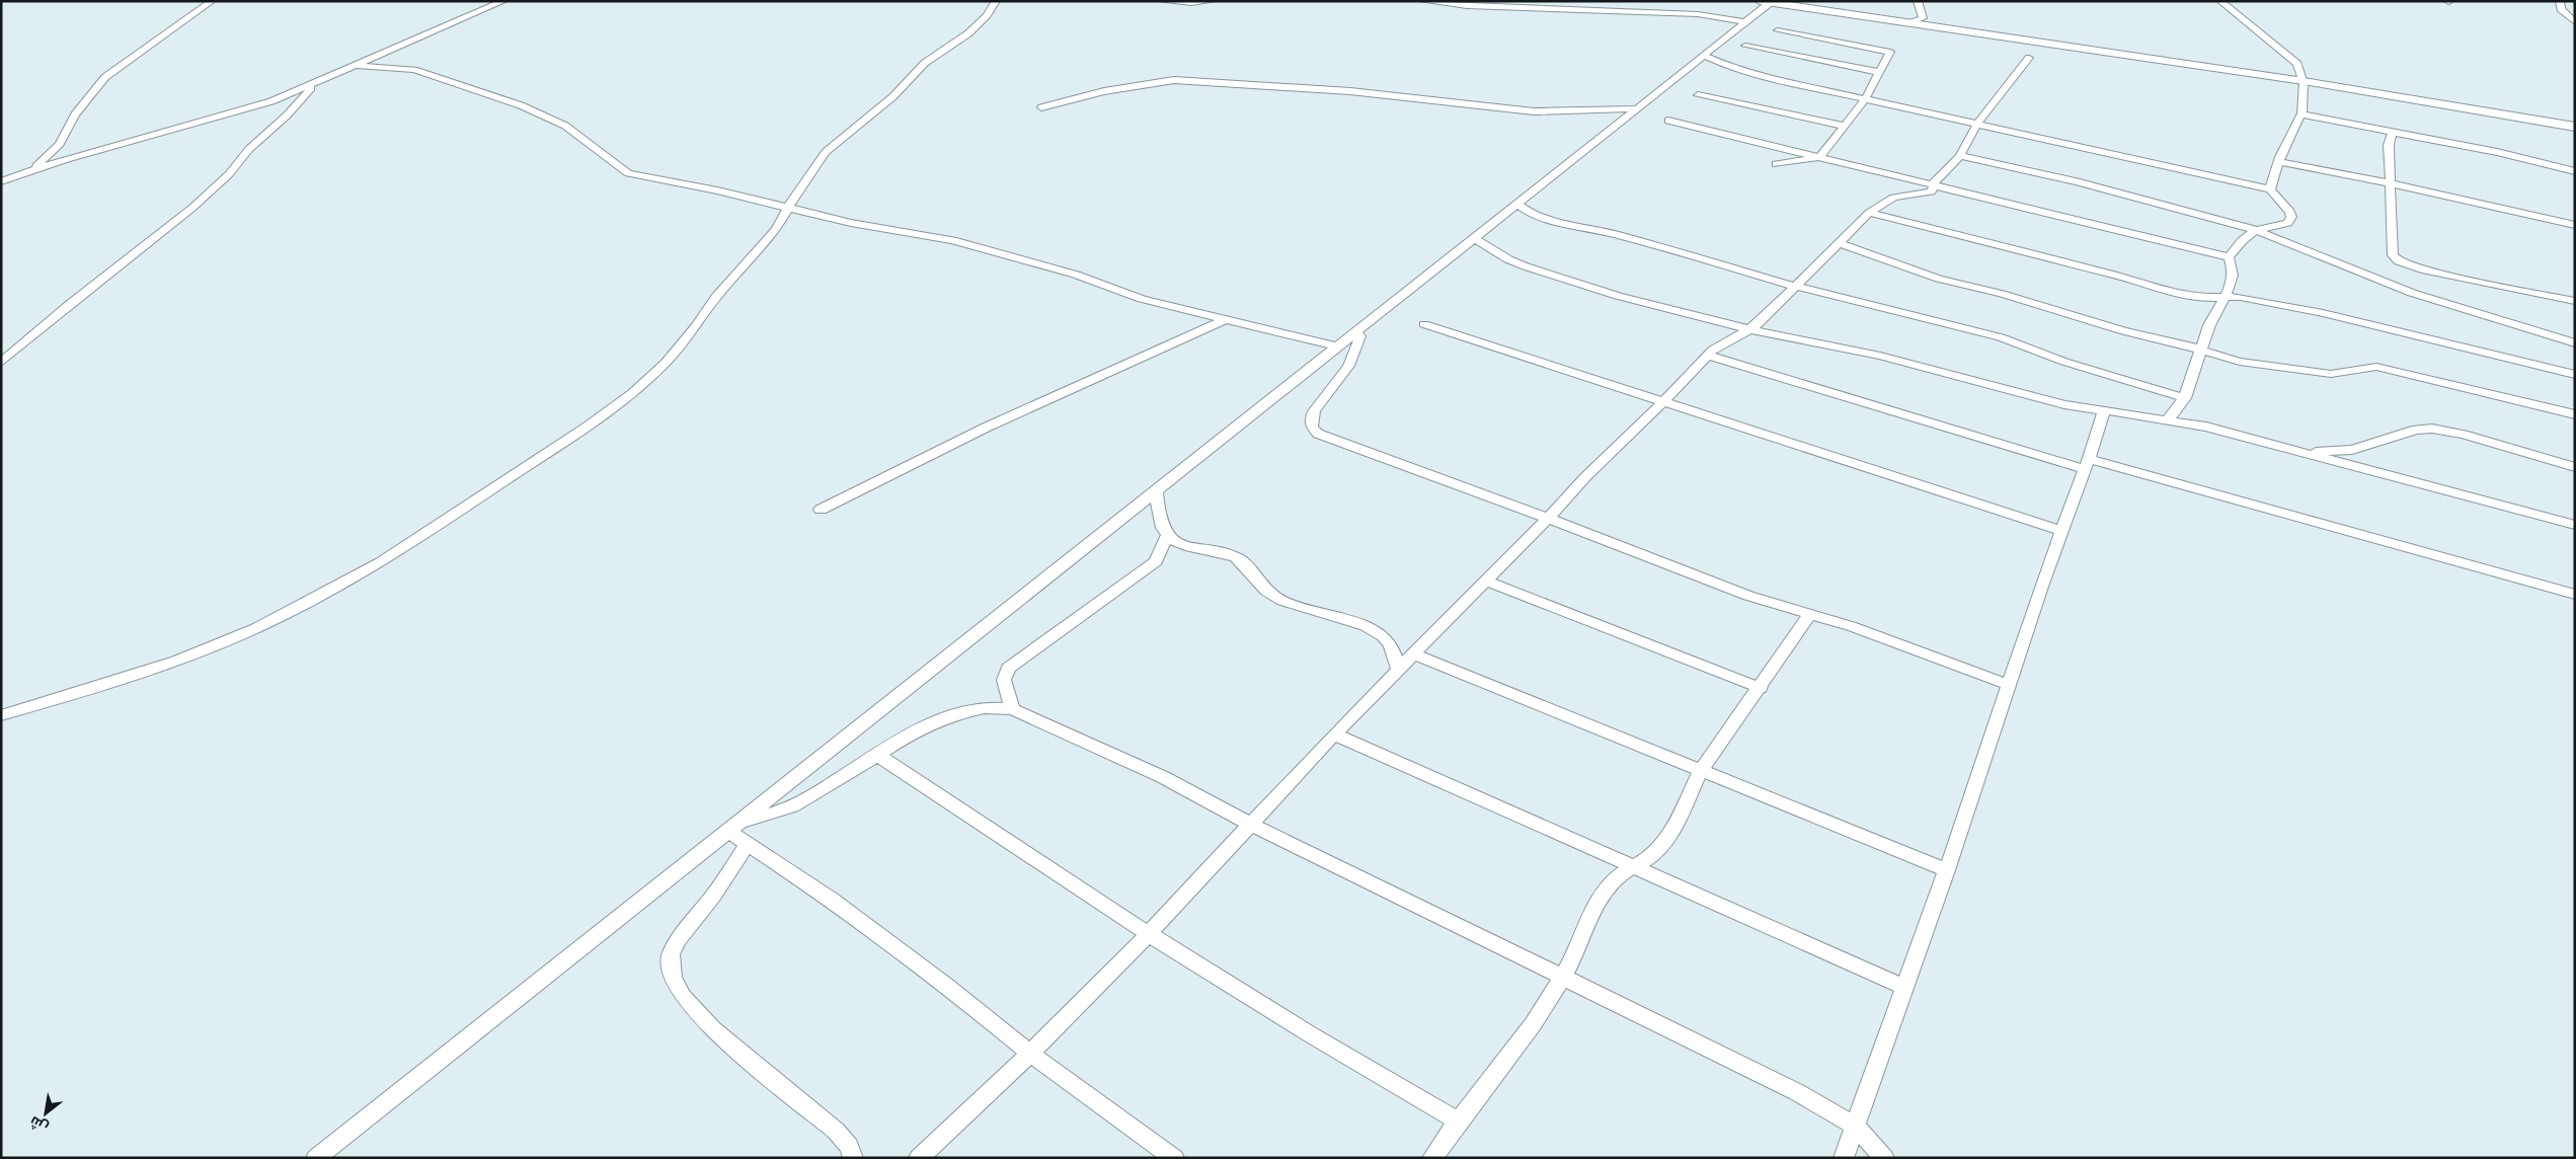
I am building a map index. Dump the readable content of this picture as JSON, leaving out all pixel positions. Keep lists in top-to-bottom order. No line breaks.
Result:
{"north":"bottom left"}
